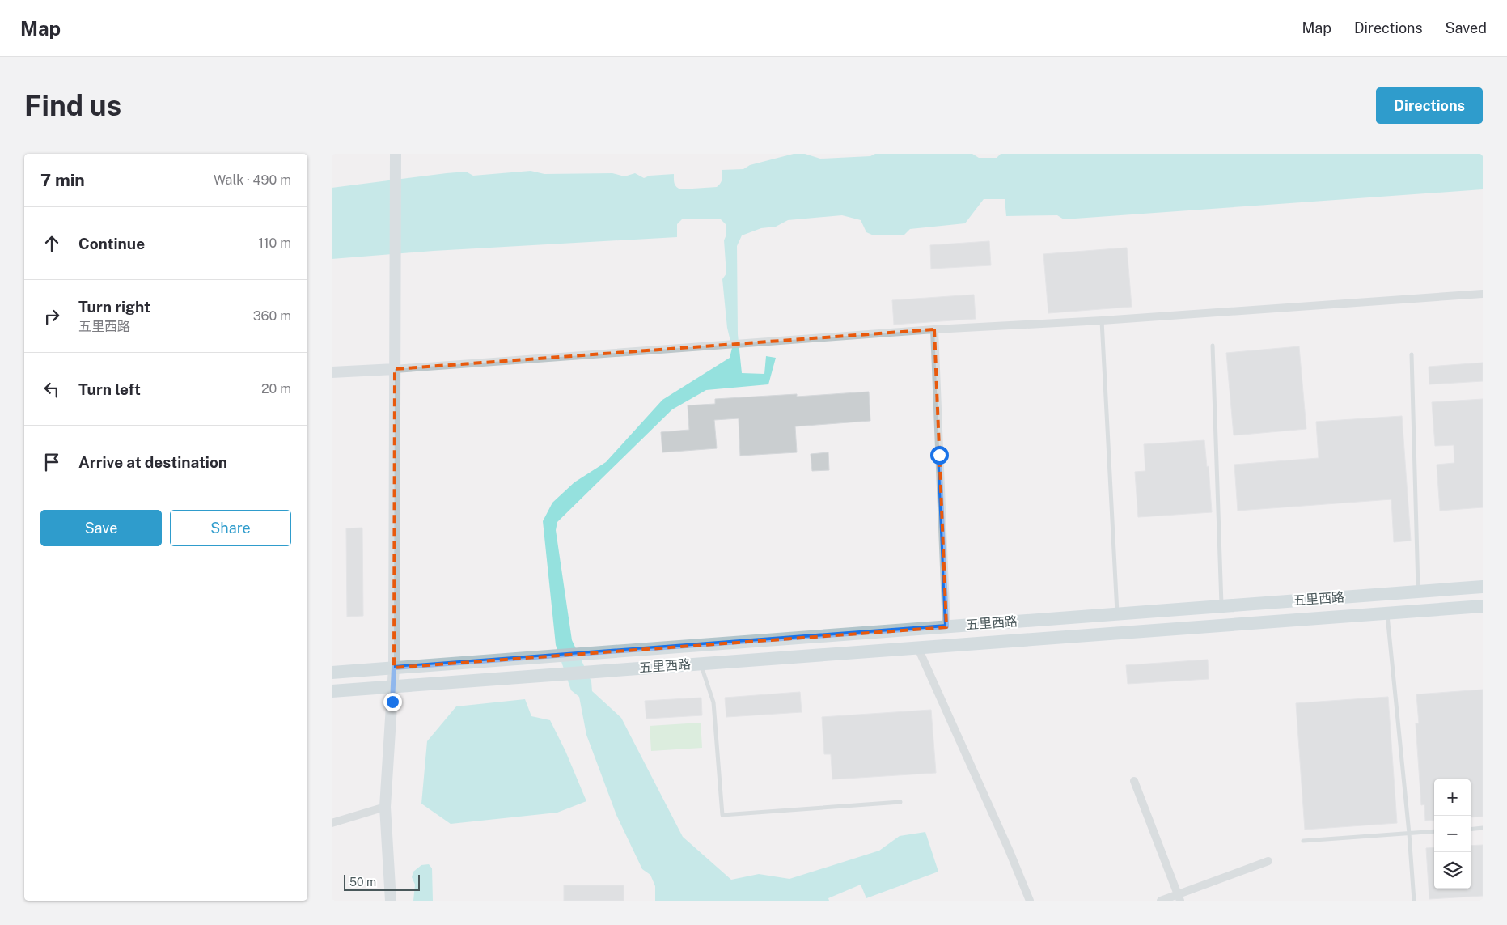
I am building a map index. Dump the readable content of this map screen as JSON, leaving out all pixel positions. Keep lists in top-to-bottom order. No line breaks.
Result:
{"streets":{"main road":["五里西路"]},"scale_bar":"50 m","page":{"header":"Map","nav":["Map","Directions","Saved"],"buttons":["Directions",["Save","Share"]],"title":"Find us","heading":["7 min","Walk · 490 m"],"list":[["Continue","110 m"],["Turn right","五里西路","360 m"],["Turn left","20 m"],"Arrive at destination"],"map_buttons":["+","−"],"scale":"50 m"}}
